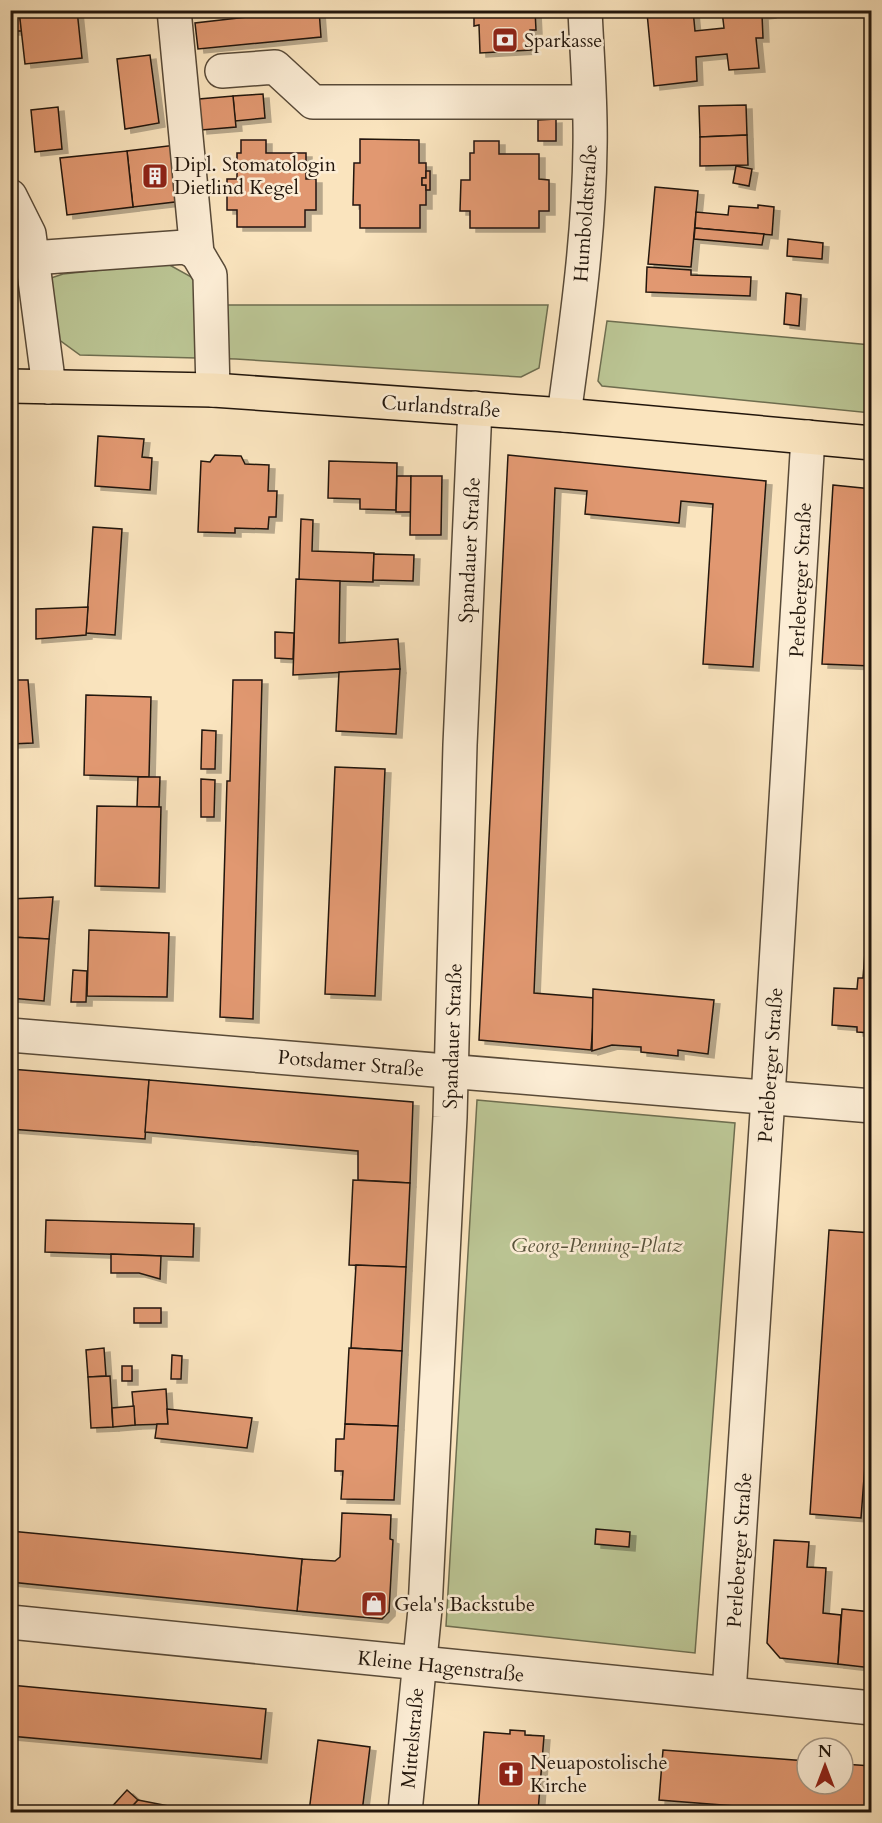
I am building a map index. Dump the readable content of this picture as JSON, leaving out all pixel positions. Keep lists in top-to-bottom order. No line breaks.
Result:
{"streets":{"main road":["Curlandstraße"],"street":["Humboldtstraße","Spandauer Straße","Perleberger Straße","Potsdamer Straße","Kleine Hagenstraße","Mittelstraße"]},"crossings":[["Humboldtstraße","Curlandstraße"],["Curlandstraße","Spandauer Straße"],["Curlandstraße","Perleberger Straße"],["Spandauer Straße","Potsdamer Straße"],["Spandauer Straße","Kleine Hagenstraße"],["Spandauer Straße","Mittelstraße"],["Perleberger Straße","Potsdamer Straße"],["Perleberger Straße","Kleine Hagenstraße"],["Kleine Hagenstraße","Mittelstraße"]],"parks":["Georg-Penning-Platz"],"places":{"bank":["Sparkasse"],"building":["Dipl. Stomatologin Dietlind Kegel"],"shop":["Gela's Backstube"],"church":["Neuapostolische Kirche"]},"north":"top"}
